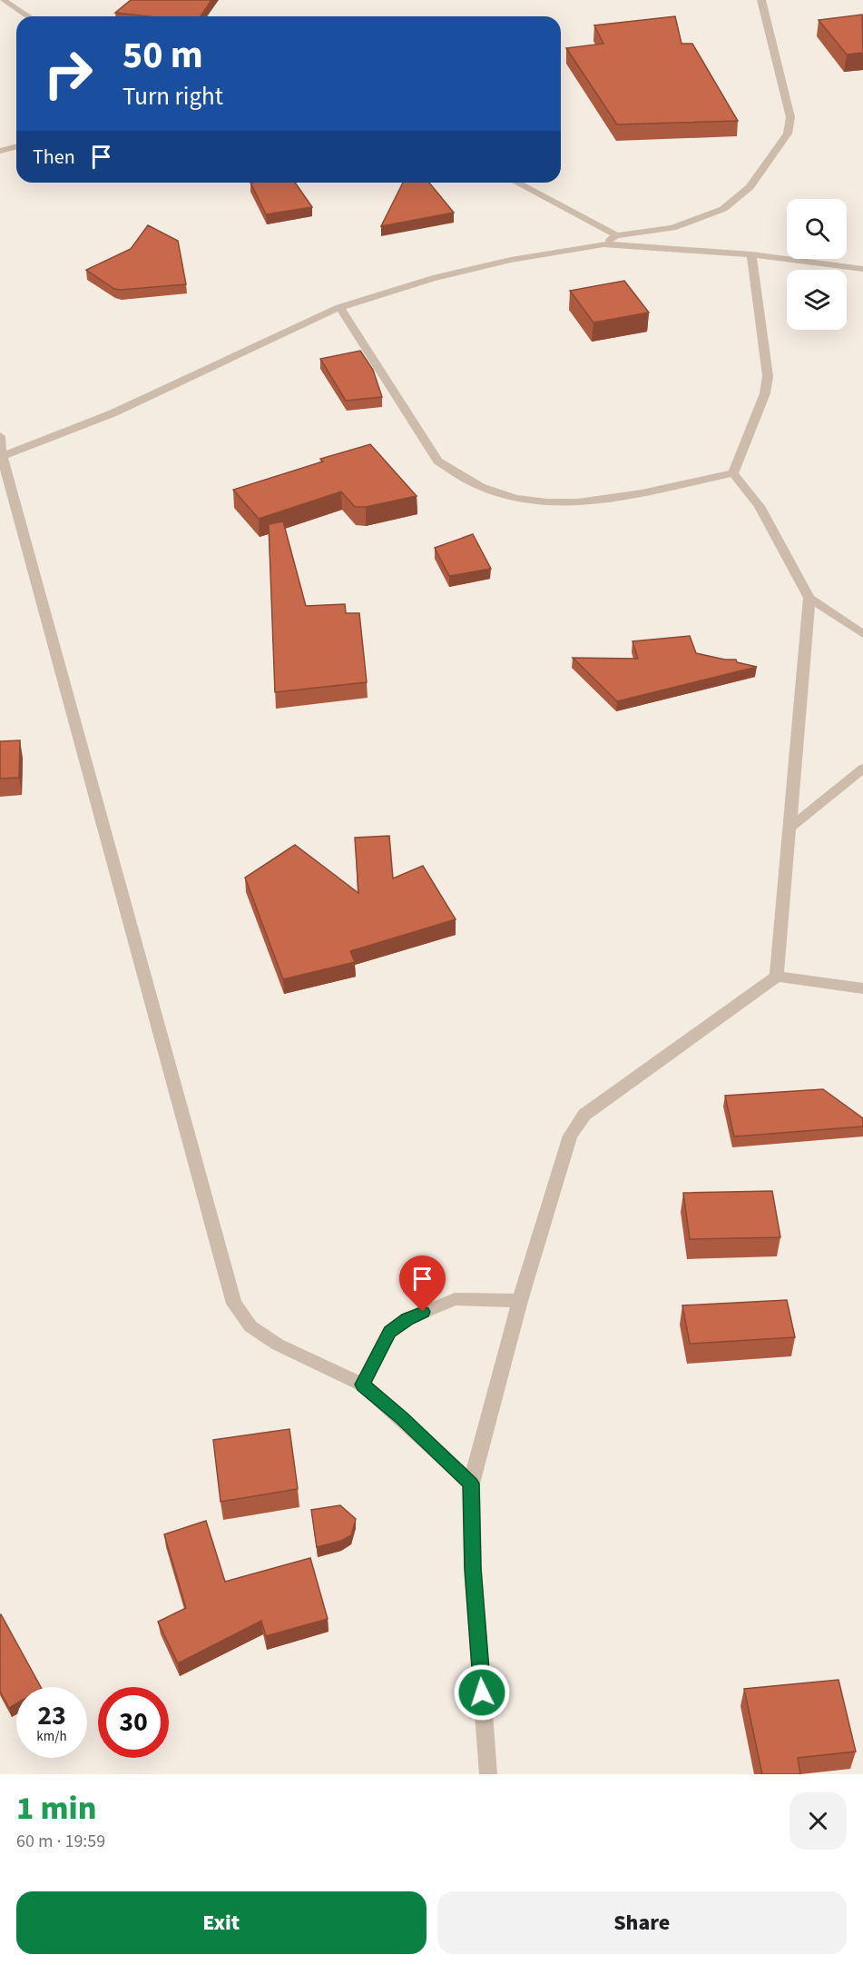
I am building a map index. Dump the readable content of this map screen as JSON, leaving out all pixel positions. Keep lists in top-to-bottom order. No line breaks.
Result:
{"page":{"turn":["50 m","Turn right"],"then":"Then","speed":"23 km/h","limit":"30","heading":["1 min","60 m · 19:59"],"buttons":["Exit","Share"]}}
